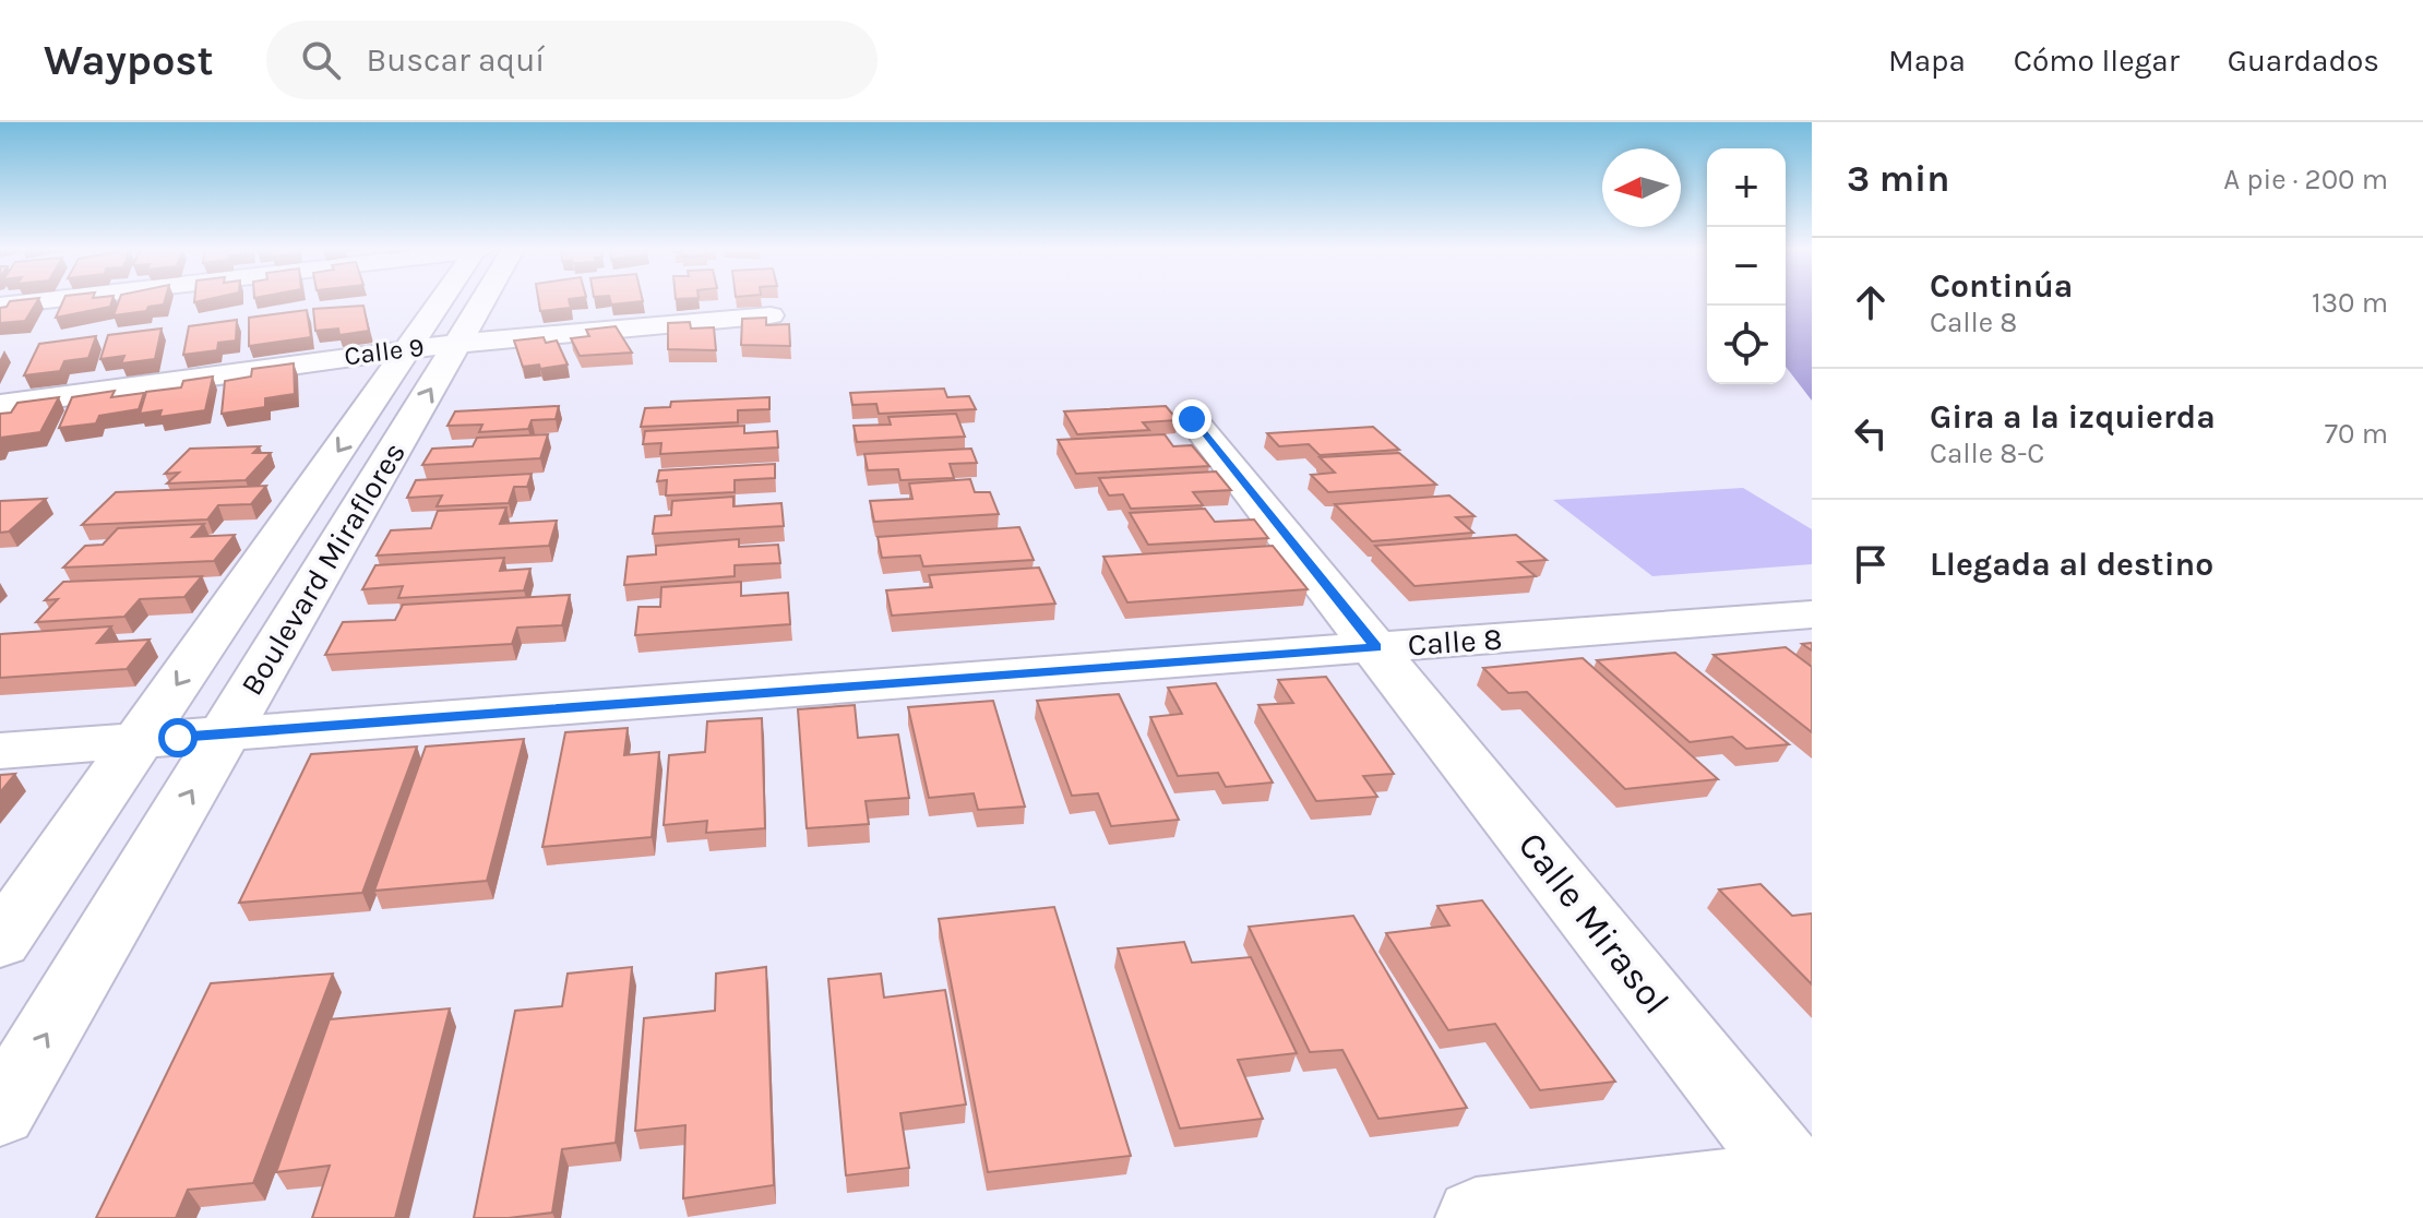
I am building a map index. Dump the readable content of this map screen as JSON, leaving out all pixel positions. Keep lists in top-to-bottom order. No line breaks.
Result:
{"streets":{"street":["Calle 9","Boulevard Miraflores","Calle 8","Calle Mirasol"]},"crossings":[["Calle 9","Boulevard Miraflores"],["Boulevard Miraflores","Calle 8"],["Calle 8","Calle Mirasol"]],"north":"left","page":{"header":"Waypost","search":"Buscar aquí","nav":["Mapa","Cómo llegar","Guardados"],"heading":["3 min","A pie · 200 m"],"map_buttons":["+","−"],"list":[["Continúa","Calle 8","130 m"],["Gira a la izquierda","Calle 8-C","70 m"],"Llegada al destino"]}}
